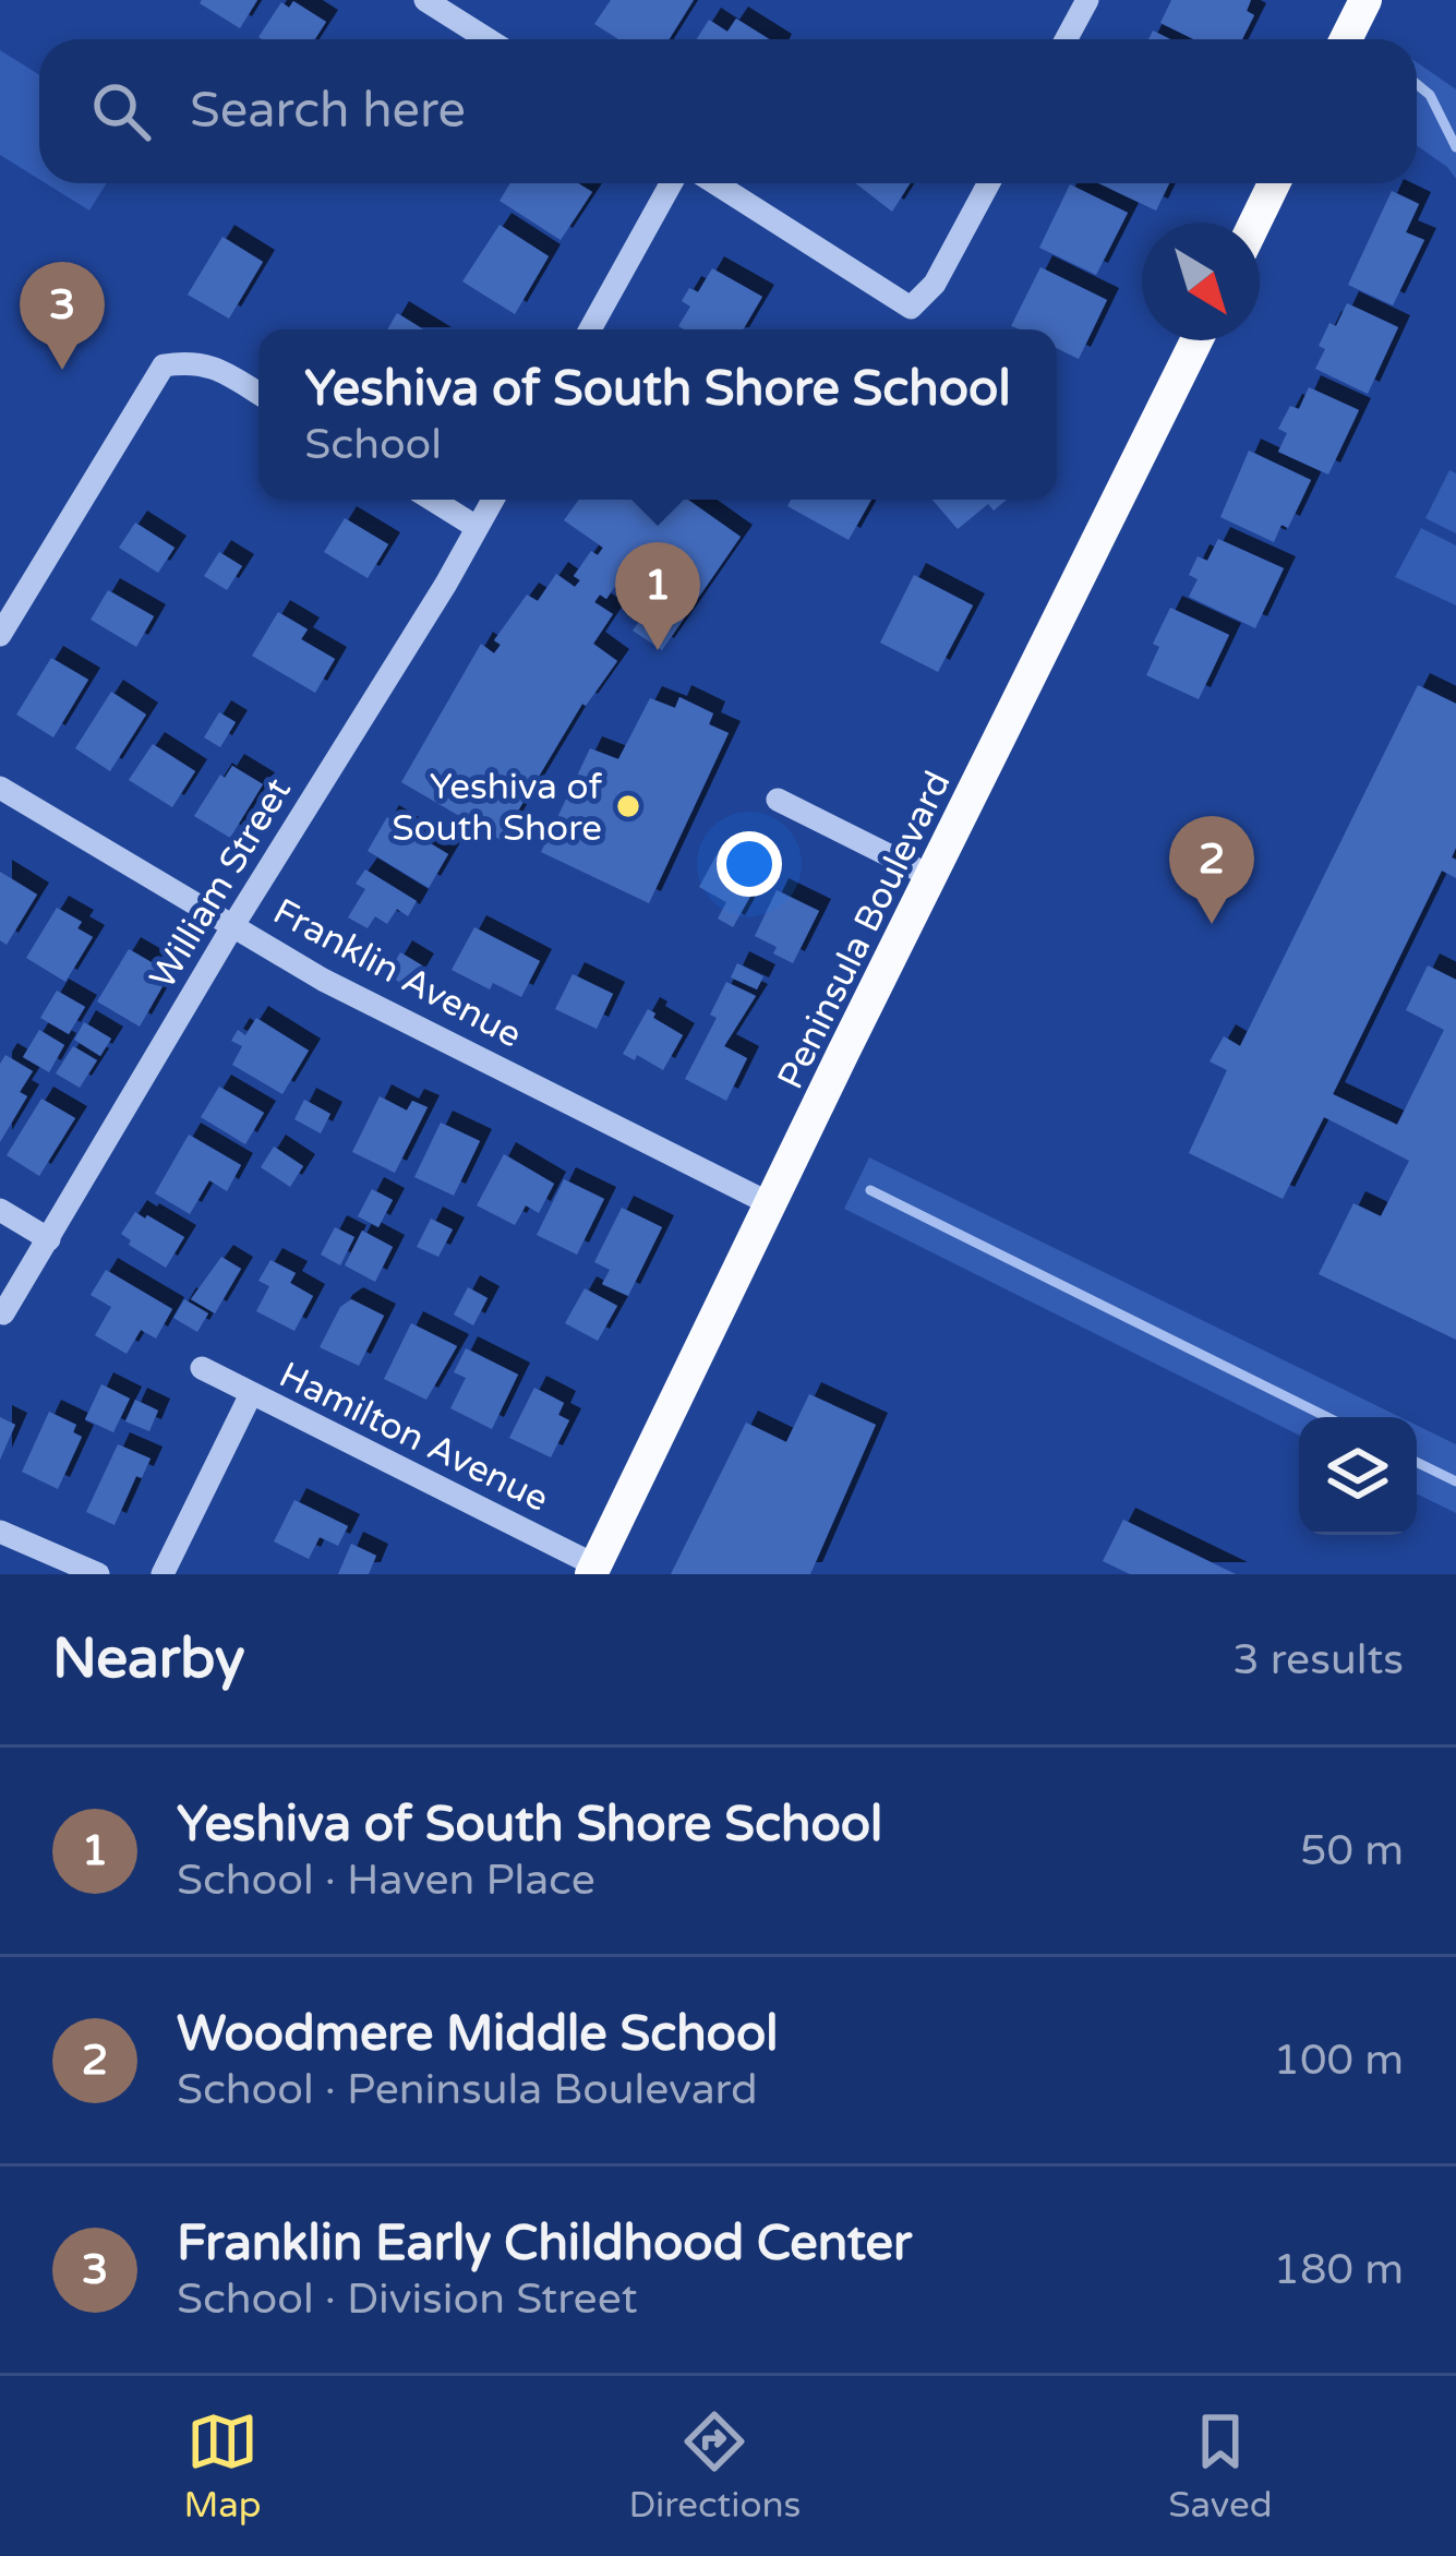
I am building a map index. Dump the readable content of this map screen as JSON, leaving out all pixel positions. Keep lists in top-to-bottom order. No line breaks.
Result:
{"streets":{"main road":["Peninsula Boulevard"],"street":["William Street","Franklin Avenue","Hamilton Avenue"]},"crossings":[["William Street","Franklin Avenue"],["Peninsula Boulevard","Franklin Avenue"],["Peninsula Boulevard","Hamilton Avenue"]],"places":["Yeshiva of South Shore"],"north":"bottom right","page":{"search":"Search here","pins":["3","1","2"],"popup":["Yeshiva of South Shore School","School"],"heading":["Nearby","3 results"],"list":[{"mark":"1","name":"Yeshiva of South Shore School","note":"School · Haven Place","value":"50 m"},{"mark":"2","name":"Woodmere Middle School","note":"School · Peninsula Boulevard","value":"100 m"},{"mark":"3","name":"Franklin Early Childhood Center","note":"School · Division Street","value":"180 m"}],"nav":["Map","Directions","Saved"]}}
